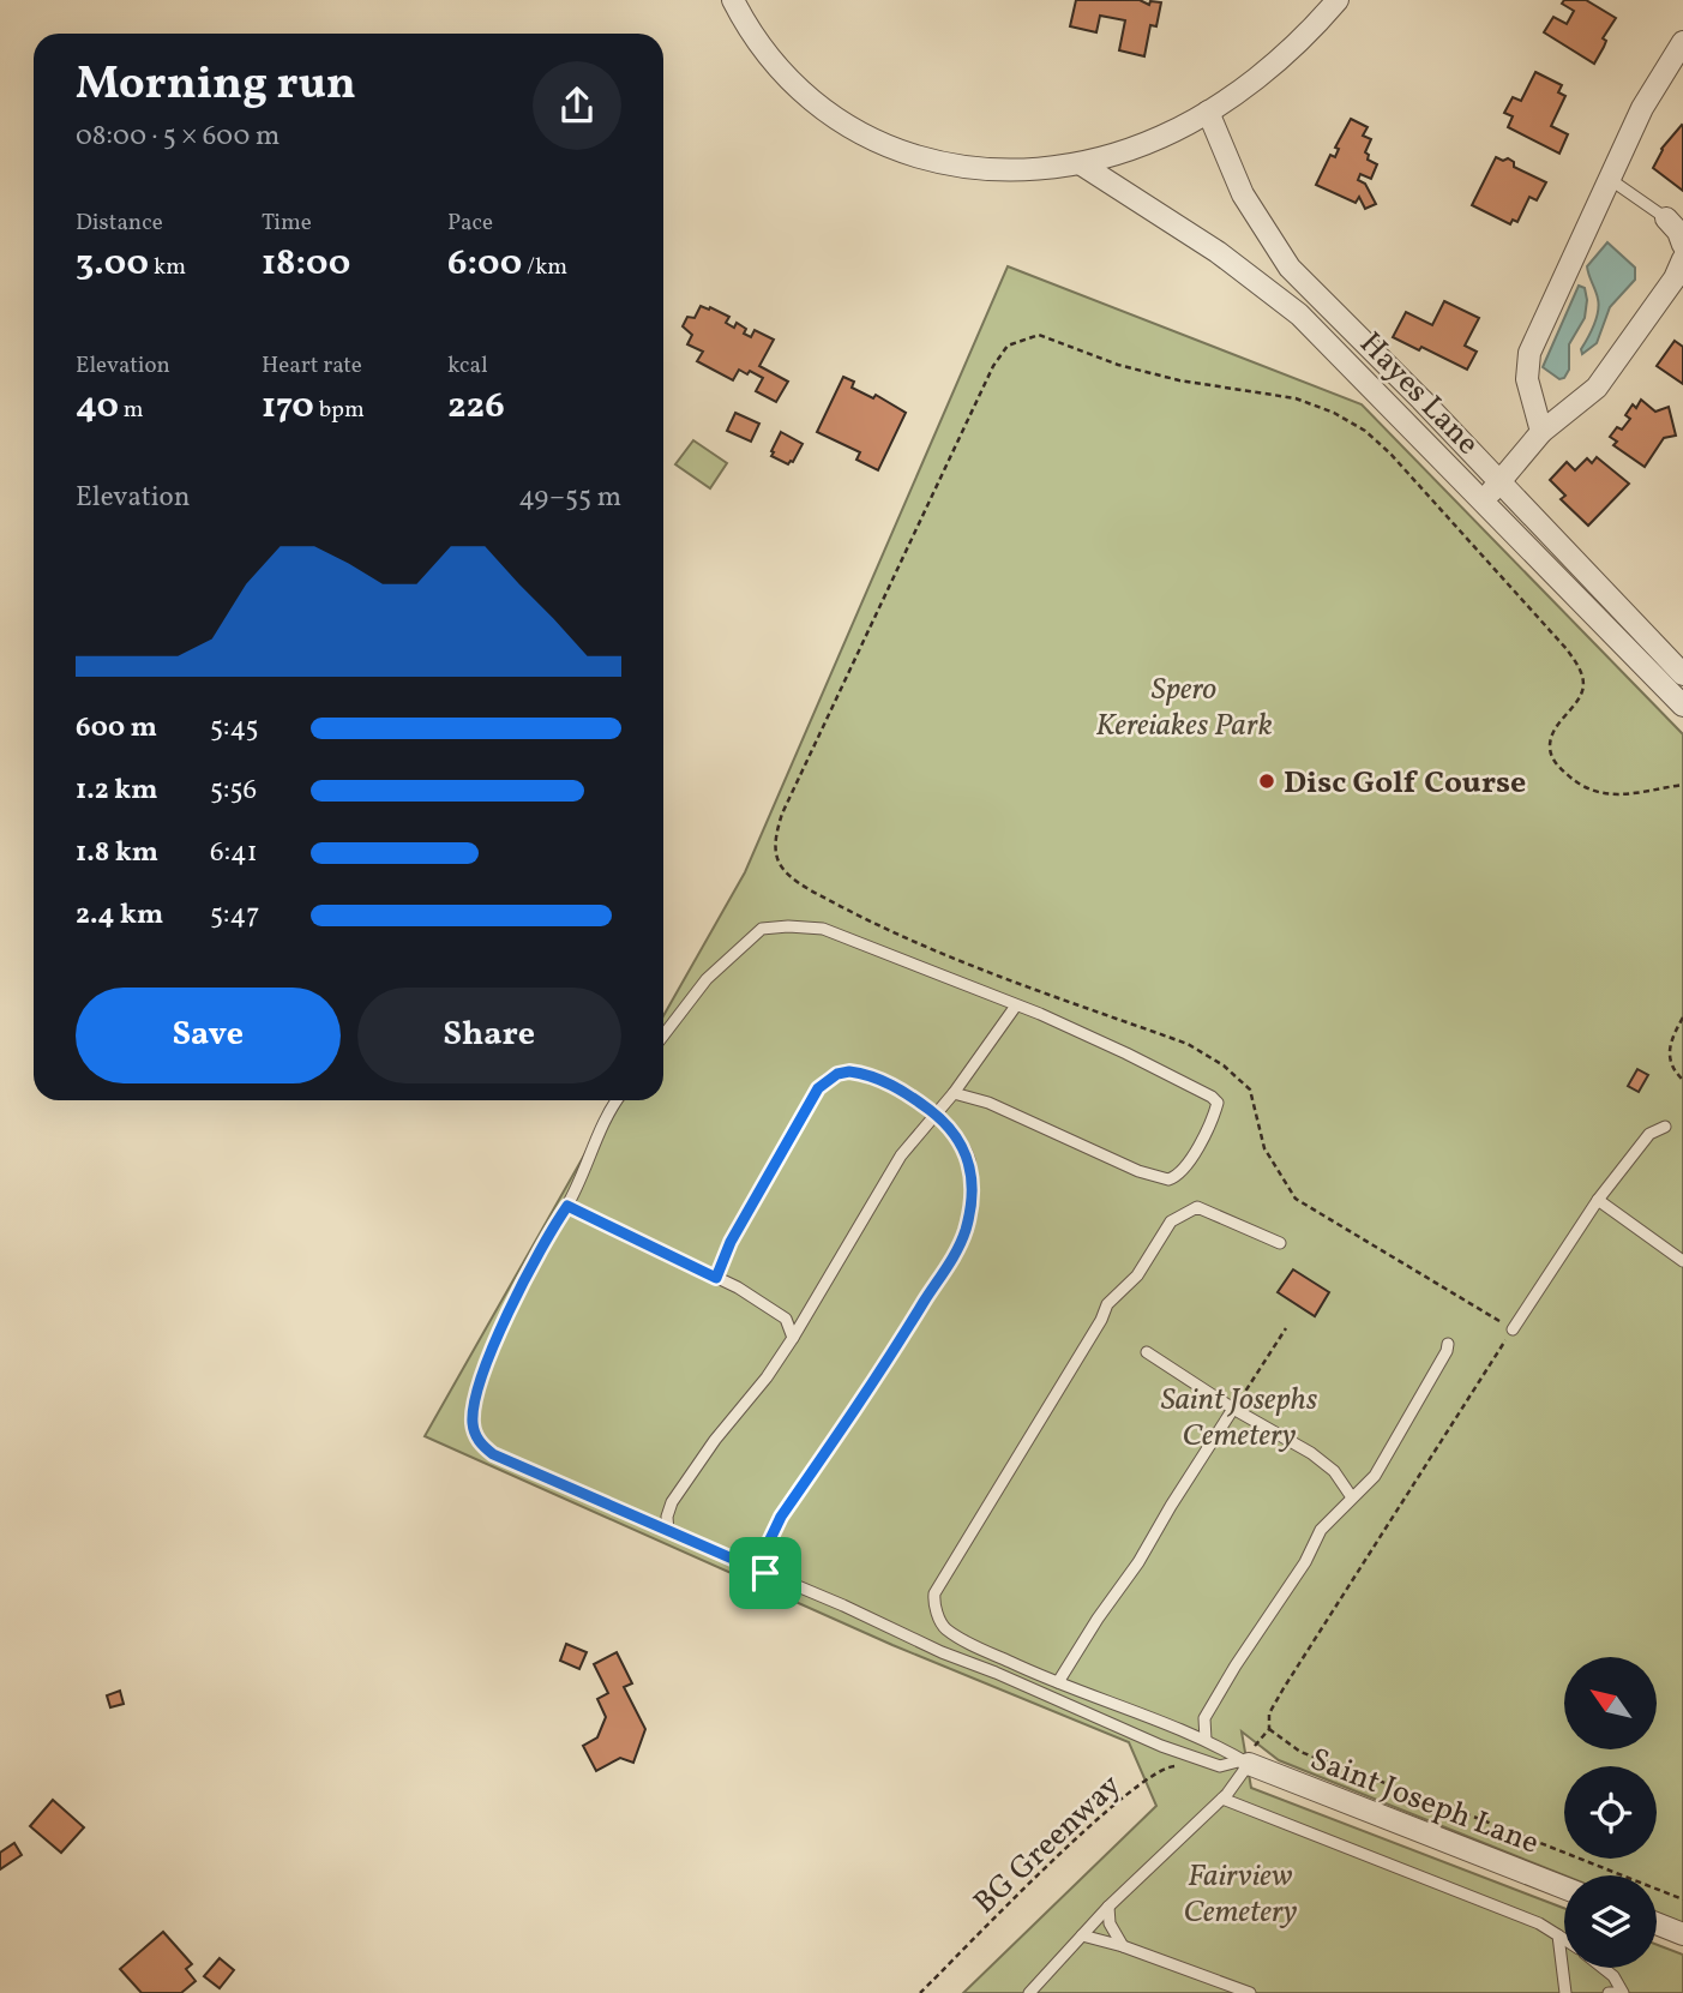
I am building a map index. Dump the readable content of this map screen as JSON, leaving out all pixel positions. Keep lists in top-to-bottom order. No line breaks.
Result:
{"streets":{"street":["Hayes Lane","Saint Joseph Lane"],"path":["BG Greenway"]},"parks":["Spero Kereiakes Park","Saint Josephs Cemetery","Fairview Cemetery"],"places":["Disc Golf Course"],"north":"top left","page":{"heading":["Morning run","08:00 · 5 × 600 m"],"stats":[["Distance","3.00 km"],["Time","18:00"],["Pace","6:00 /km"],["Elevation","40 m"],["Heart rate","170 bpm"],["kcal","226"]],"chart":["Elevation","49–55 m"],"list":[{"name":"600 m","note":"5:45"},{"name":"1.2 km","note":"5:56"},{"name":"1.8 km","note":"6:41"},{"name":"2.4 km","note":"5:47"}],"buttons":["Save","Share"]}}
